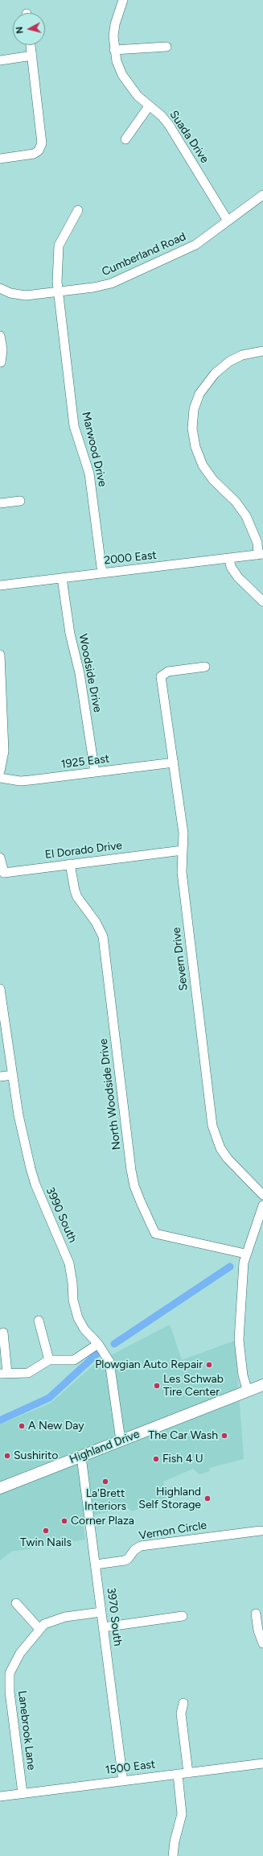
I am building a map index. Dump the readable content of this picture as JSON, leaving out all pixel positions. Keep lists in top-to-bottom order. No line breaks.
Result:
{"streets":{"main road":["Highland Drive"],"street":["Suada Drive","Cumberland Road","Marwood Drive","2000 East","Woodside Drive","1925 East","El Dorado Drive","Severn Drive","North Woodside Drive","3990 South","Vernon Circle","3970 South","Lanebrook Lane","1500 East"]},"crossings":[["Suada Drive","Cumberland Road"],["Cumberland Road","Marwood Drive"],["Marwood Drive","2000 East"],["2000 East","Woodside Drive"],["Woodside Drive","1925 East"],["1925 East","Severn Drive"],["El Dorado Drive","Severn Drive"],["El Dorado Drive","North Woodside Drive"],["3990 South","Highland Drive"],["Highland Drive","3970 South"],["Vernon Circle","3970 South"],["3970 South","Lanebrook Lane"],["3970 South","1500 East"],["Lanebrook Lane","1500 East"]],"places":["Plowgian Auto Repair","Les Schwab Tire Center","A New Day","The Car Wash","Sushirito","Fish 4 U","La'Brett Interiors","Highland Self Storage","Corner Plaza","Twin Nails"],"north":"left"}
